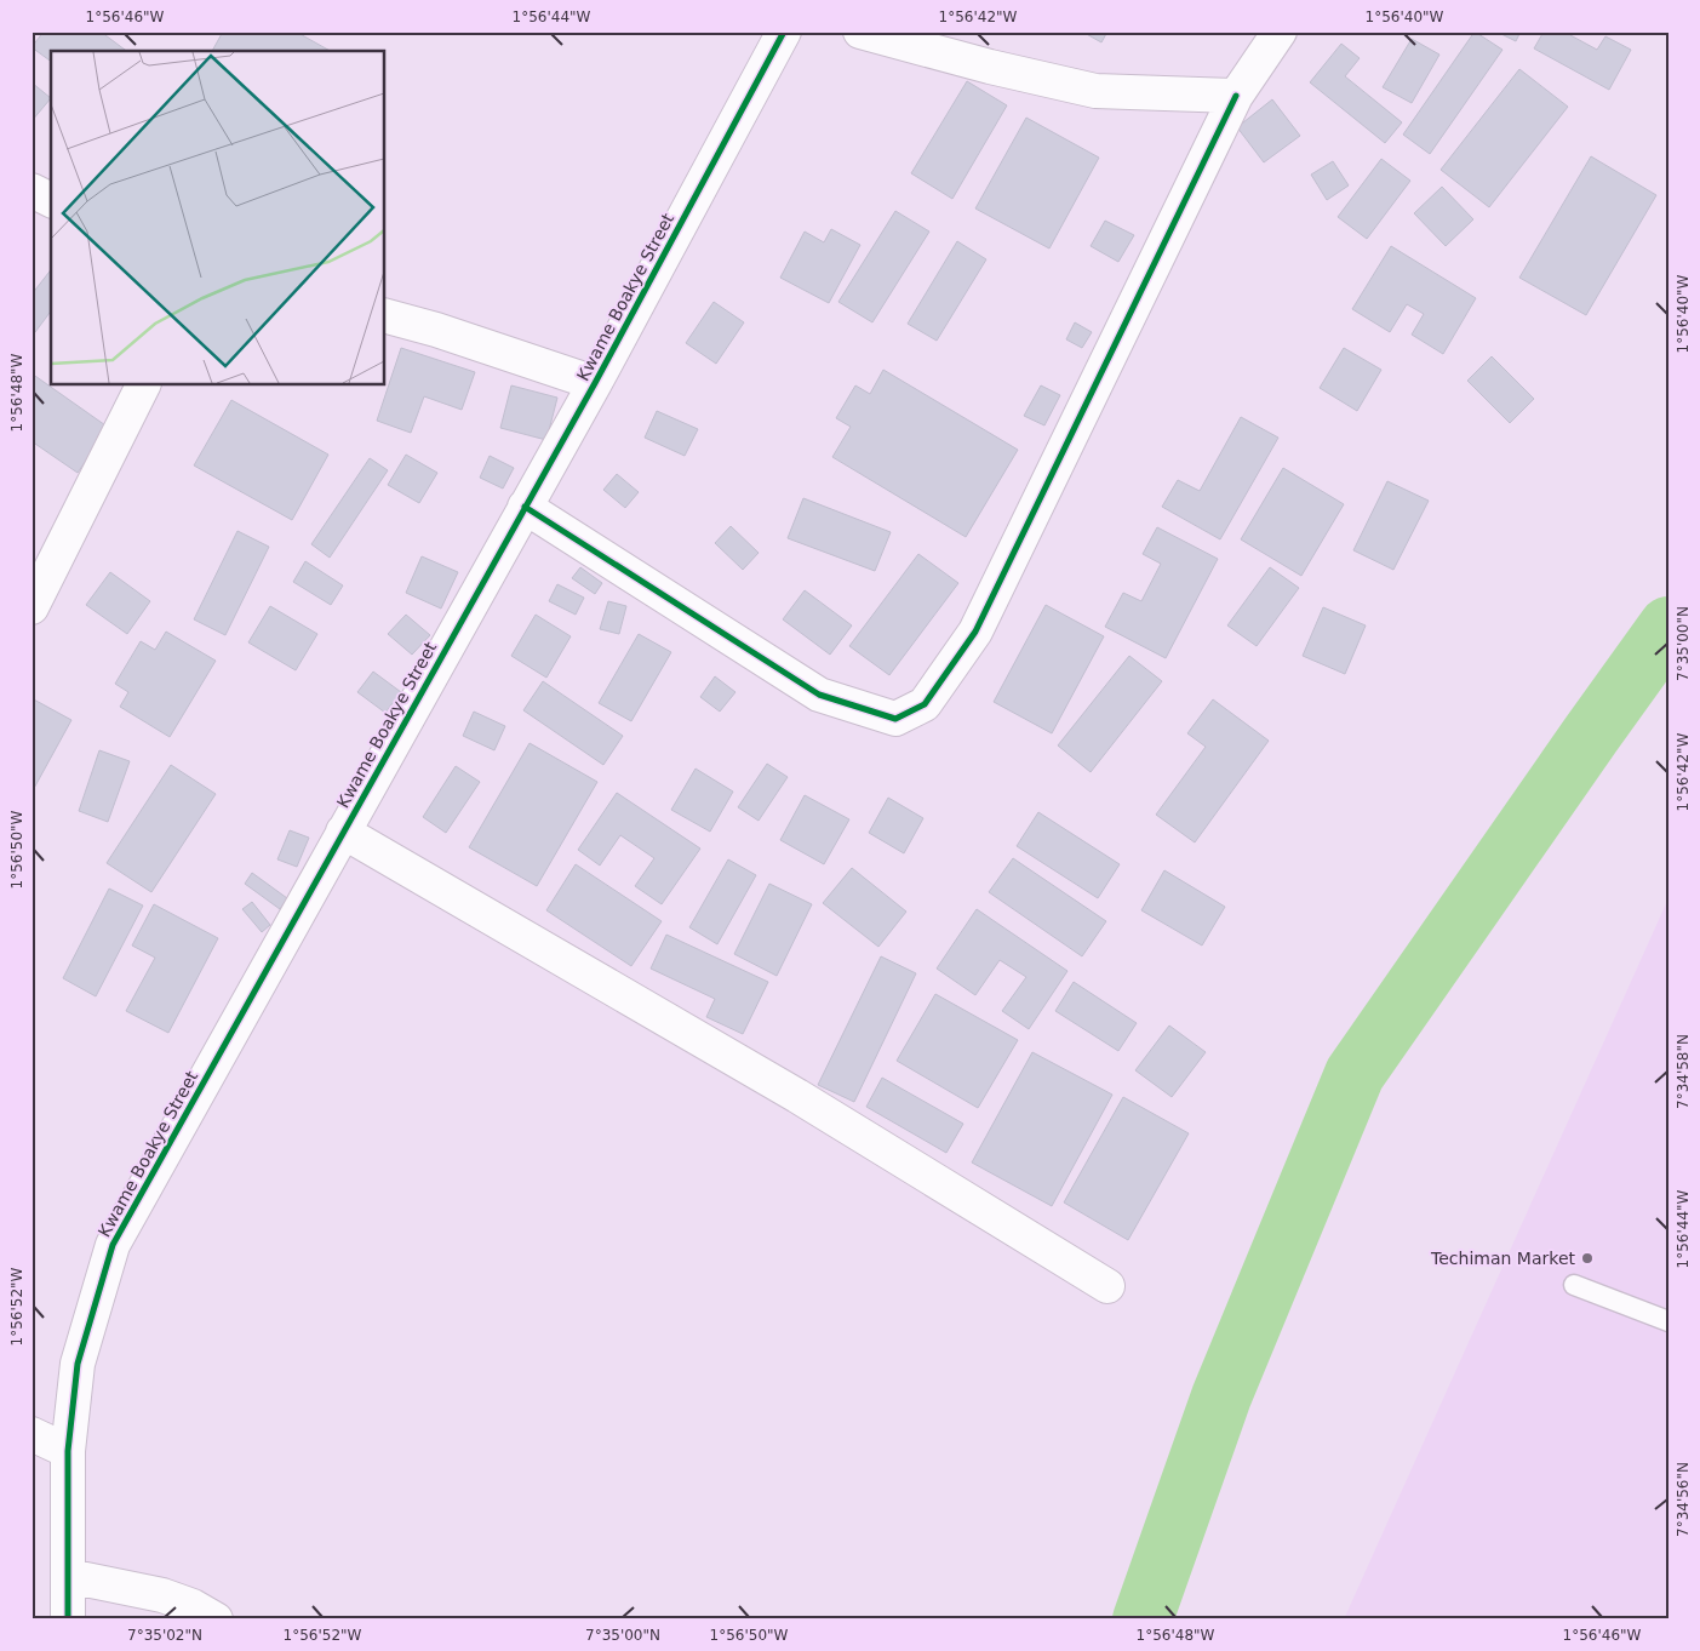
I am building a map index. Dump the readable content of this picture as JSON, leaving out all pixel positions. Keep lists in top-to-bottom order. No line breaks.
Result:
{"streets":{"street":["Kwame Boakye Street"]},"places":["Techiman Market"],"coordinates":["1°56'46\"W","1°56'44\"W","1°56'42\"W","1°56'40\"W","1°56'48\"W","7°35'00\"N","1°56'50\"W","7°34'58\"N","1°56'52\"W","7°34'56\"N","7°35'02\"N"]}
